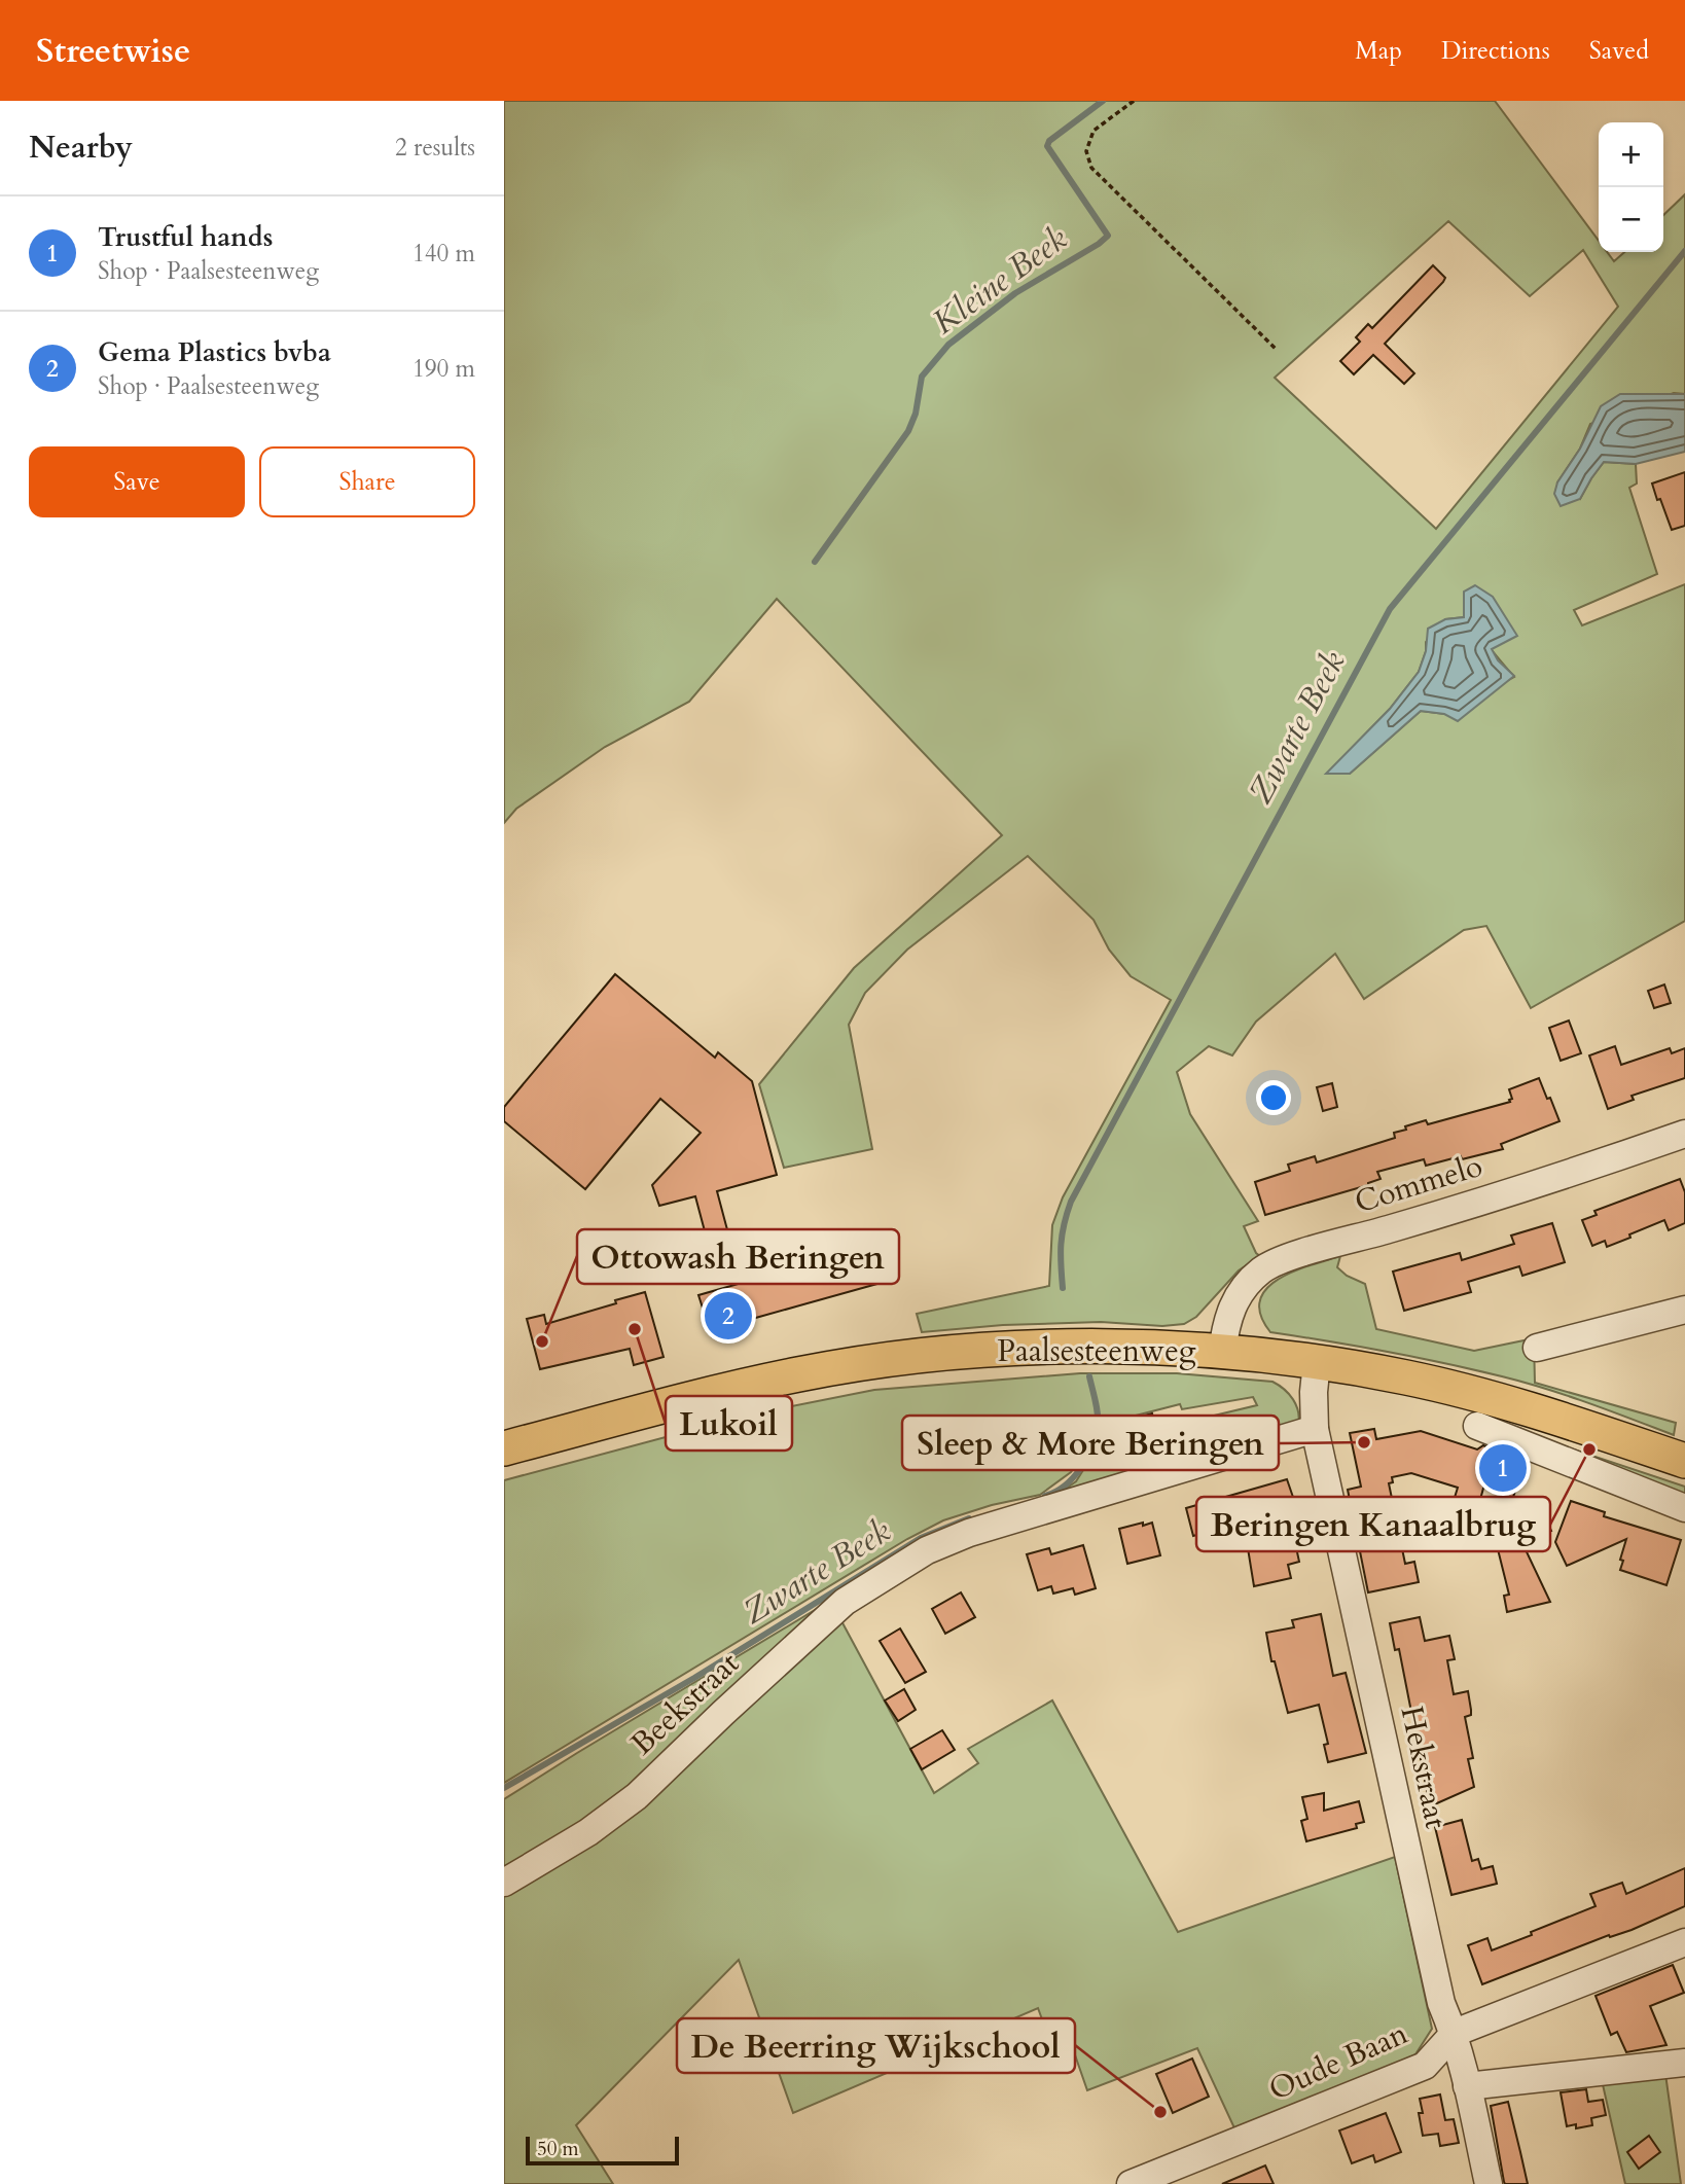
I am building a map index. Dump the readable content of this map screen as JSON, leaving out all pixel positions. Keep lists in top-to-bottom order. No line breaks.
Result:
{"streets":{"main road":["Paalsesteenweg"],"street":["Commelo","Beekstraat","Hekstraat","Oude Baan"]},"crossings":[["Commelo","Paalsesteenweg"],["Paalsesteenweg","Hekstraat"],["Beekstraat","Hekstraat"],["Hekstraat","Oude Baan"]],"water":["Kleine Beek","Zwarte Beek"],"places":["Lukoil","Ottowash Beringen","Sleep & More Beringen","Beringen Kanaalbrug","De Beerring Wijkschool"],"scale_bar":"50 m","page":{"header":"Streetwise","nav":["Map","Directions","Saved"],"heading":["Nearby","2 results"],"map_buttons":["+","−"],"list":[{"mark":"1","name":"Trustful hands","note":"Shop · Paalsesteenweg","value":"140 m"},{"mark":"2","name":"Gema Plastics bvba","note":"Shop · Paalsesteenweg","value":"190 m"}],"buttons":["Save","Share"],"pins":["2","1"],"scale":"50 m"}}
